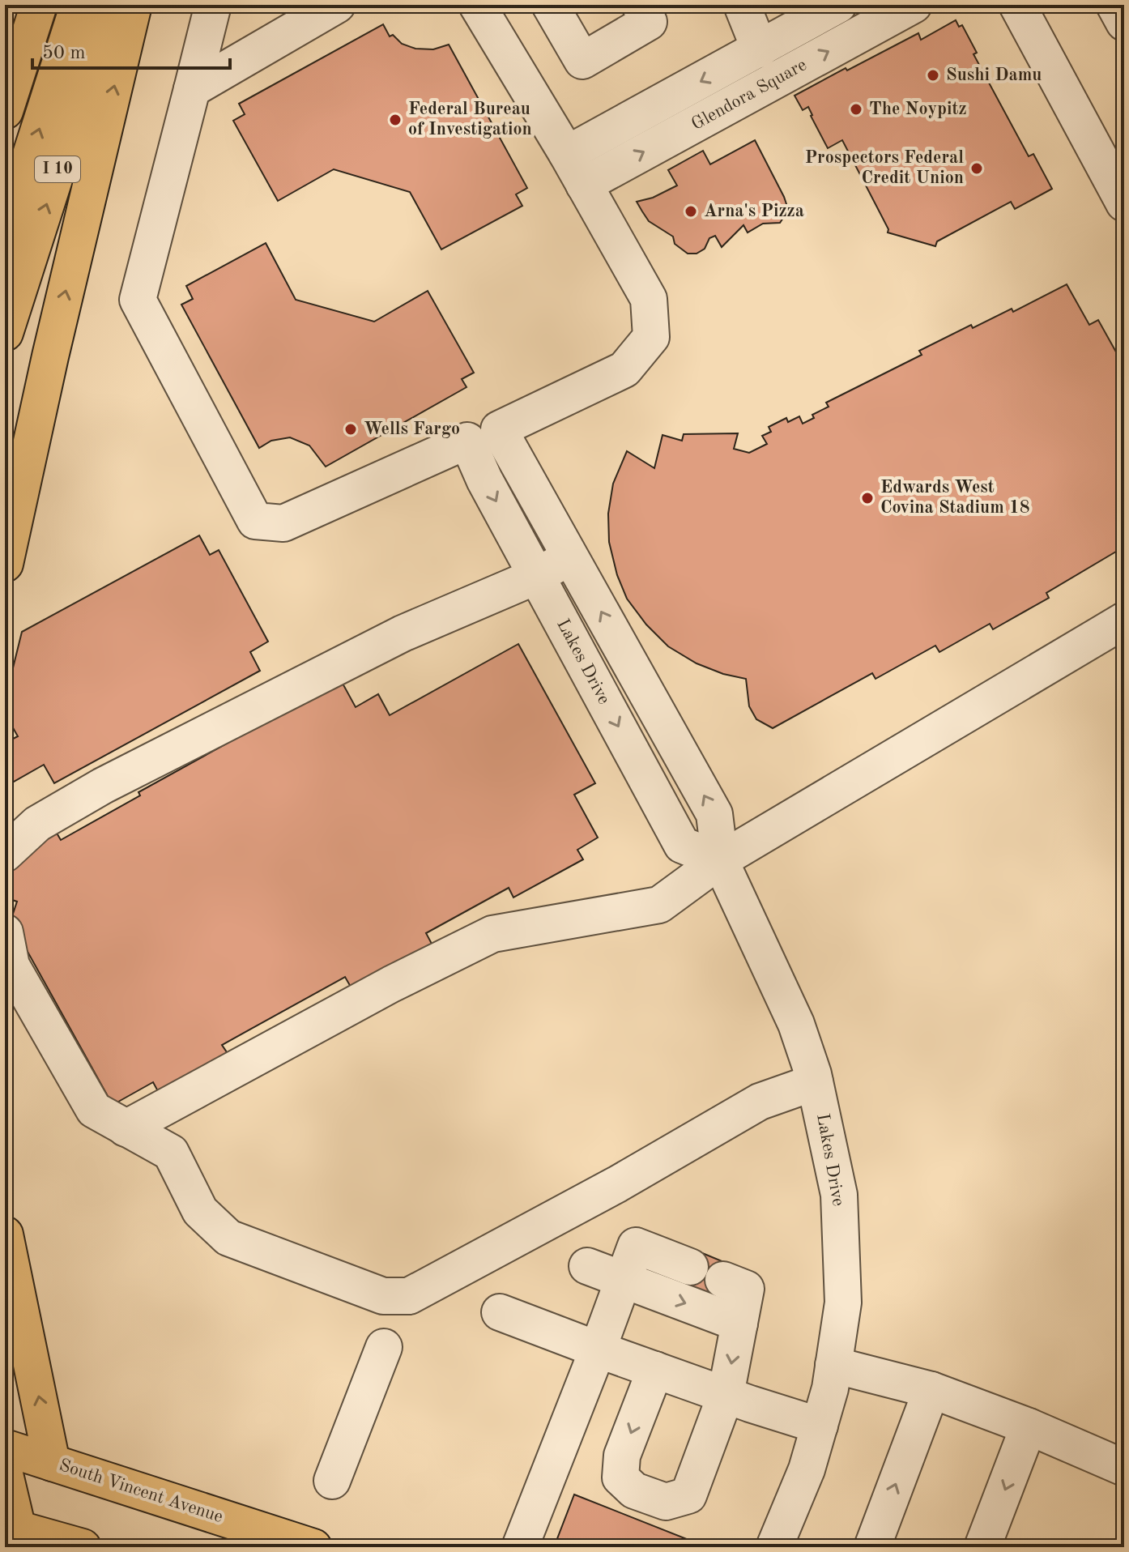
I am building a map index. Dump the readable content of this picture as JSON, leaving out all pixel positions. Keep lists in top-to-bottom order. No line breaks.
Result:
{"streets":{"main road":["I 10","South Vincent Avenue"],"street":["Glendora Square","Lakes Drive"]},"places":["Sushi Damu","The Noypitz","Federal Bureau of Investigation","Prospectors Federal Credit Union","Arna's Pizza","Wells Fargo","Edwards West Covina Stadium 18"],"scale_bar":"50 m"}
